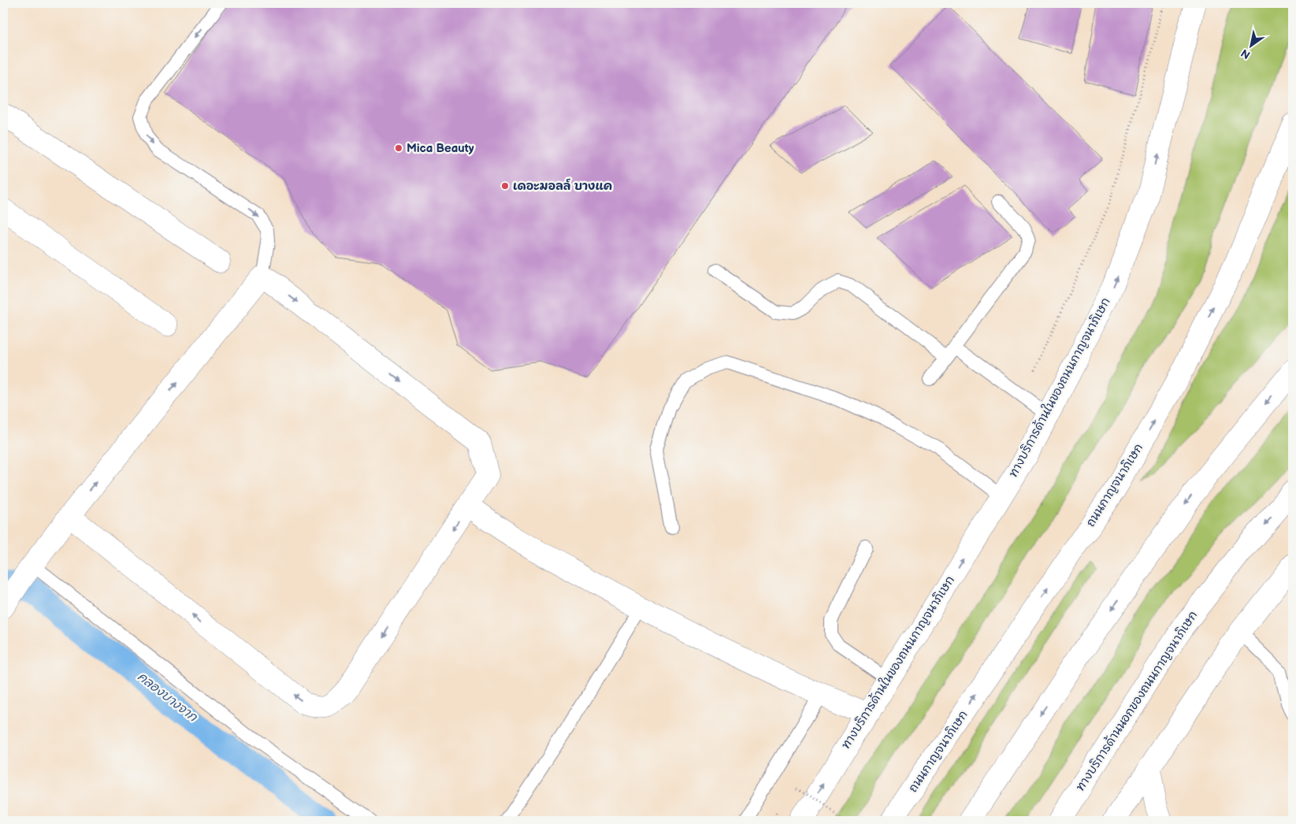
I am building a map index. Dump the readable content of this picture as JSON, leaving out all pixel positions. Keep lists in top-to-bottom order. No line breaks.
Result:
{"streets":{"main road":["ทางบริการด้านในของถนนกาญจนาภิเษก","ถนนกาญจนาภิเษก","ทางบริการด้านนอกของถนนกาญจนาภิเษก"]},"water":["คลองบางจาก"],"places":["Mica Beauty","เดอะมอลล์ บางแค"],"north":"bottom left"}
